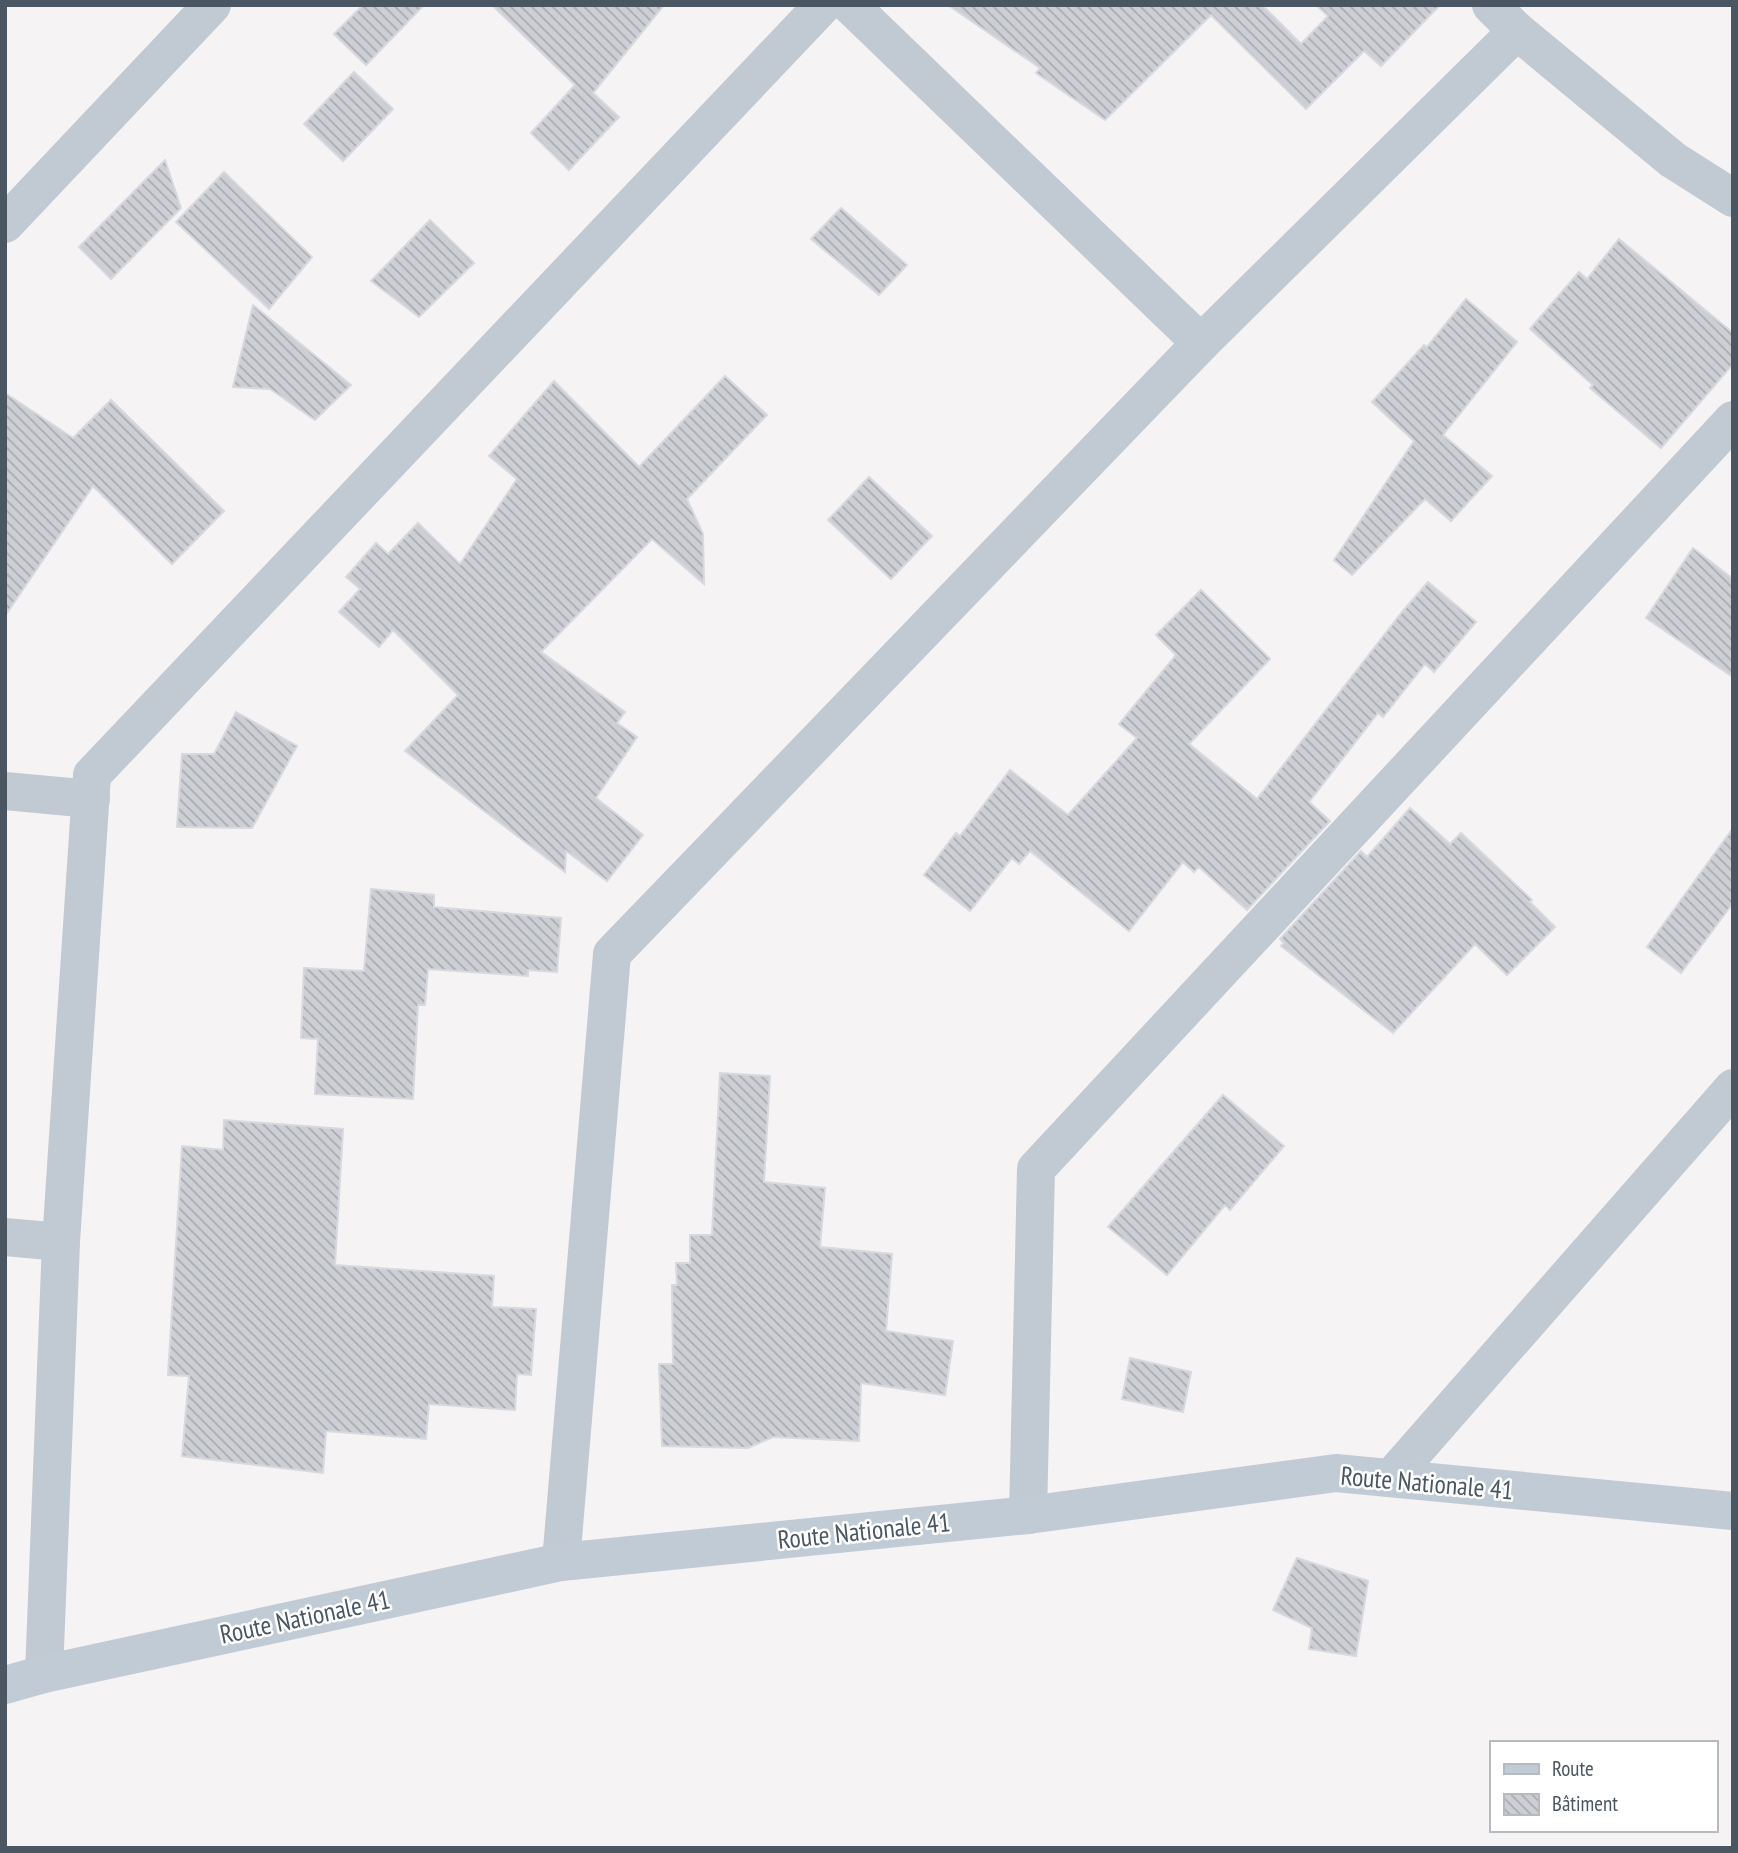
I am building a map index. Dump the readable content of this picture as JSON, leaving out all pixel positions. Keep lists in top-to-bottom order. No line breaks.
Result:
{"streets":{"street":["Route Nationale 41"]},"legend":["Route","Bâtiment"]}
